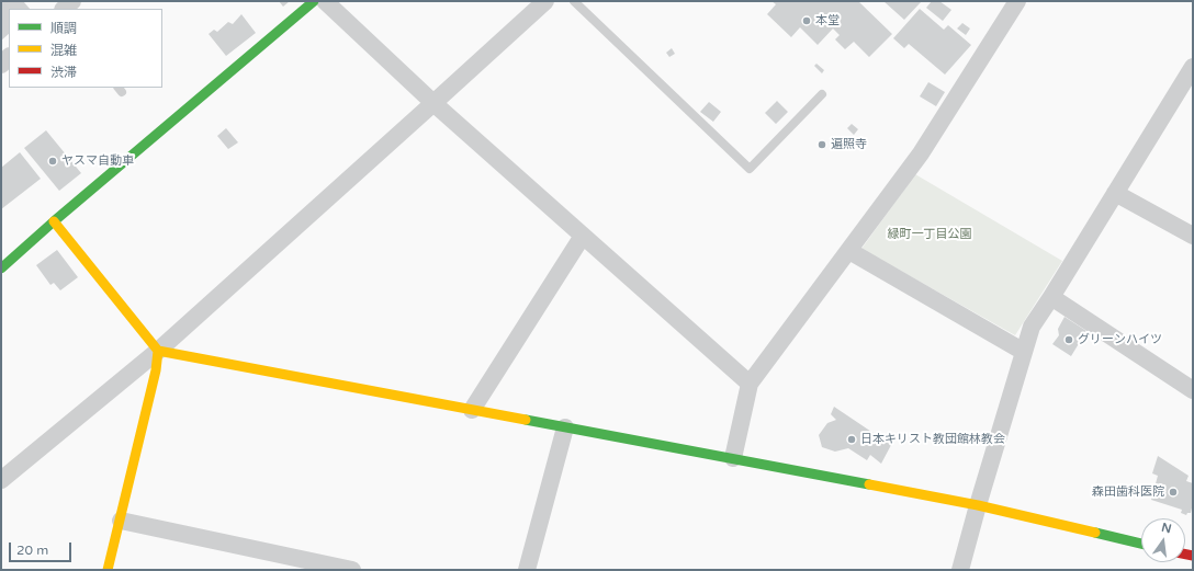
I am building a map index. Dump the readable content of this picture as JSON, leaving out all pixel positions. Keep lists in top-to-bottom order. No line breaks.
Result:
{"parks":["緑町一丁目公園"],"places":["本堂","遍照寺","ヤスマ自動車","グリーンハイツ","日本キリスト教団館林教会","森田歯科医院"],"legend":["順調","混雑","渋滞"],"scale_bar":"20 m","north":"top"}
